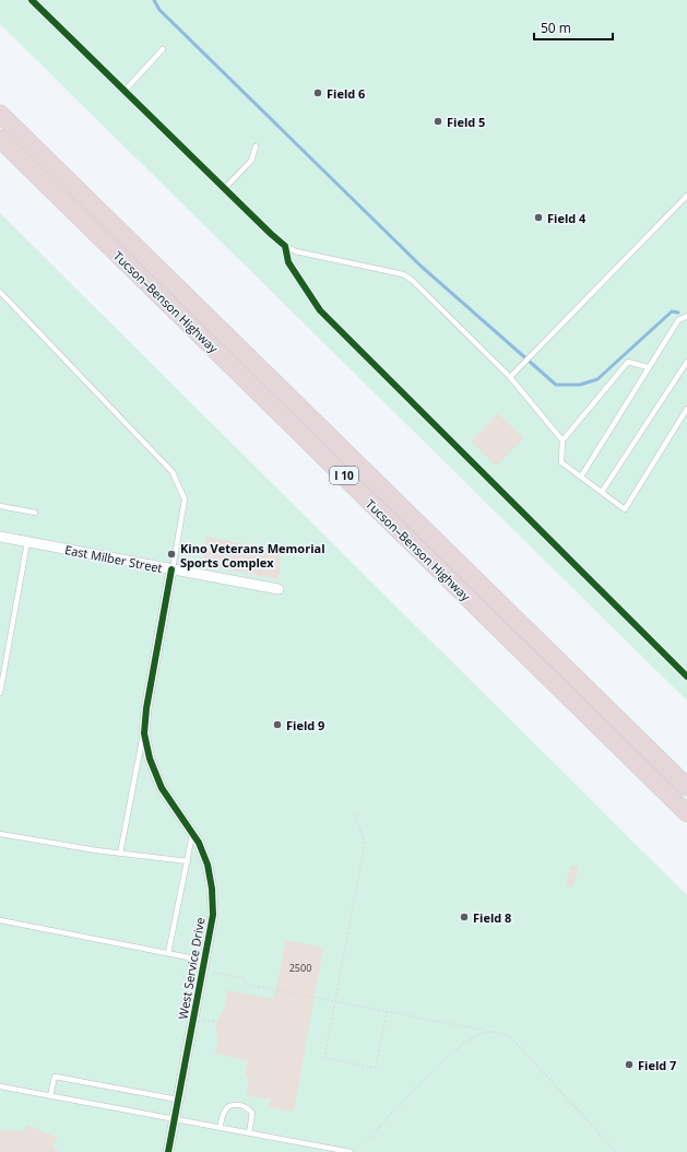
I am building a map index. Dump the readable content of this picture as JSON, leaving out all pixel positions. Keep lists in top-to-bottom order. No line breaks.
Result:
{"streets":{"highway":["Tucson–Benson Highway","I 10"],"street":["East Milber Street","West Service Drive"]},"crossings":[["East Milber Street","West Service Drive"]],"places":["Field 6","Field 5","Field 4","Kino Veterans Memorial Sports Complex","Field 9","Field 8","Field 7"],"house_numbers":["2500"],"scale_bar":"50 m"}
